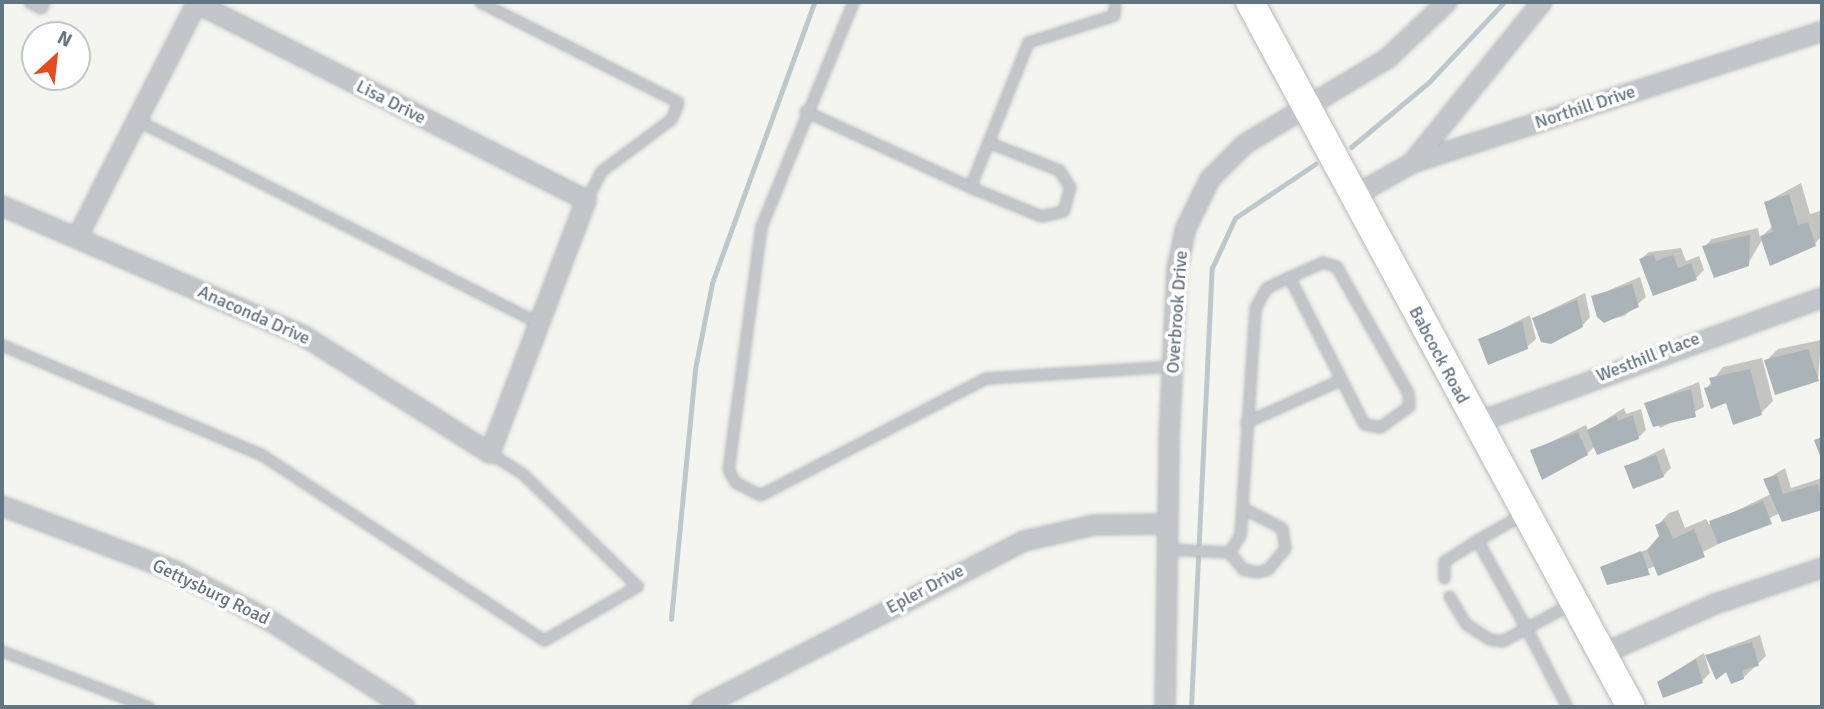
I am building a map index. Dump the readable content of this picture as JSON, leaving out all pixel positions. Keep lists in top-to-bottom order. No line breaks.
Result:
{"streets":{"main road":["Babcock Road"],"street":["Lisa Drive","Northill Drive","Overbrook Drive","Anaconda Drive","Westhill Place","Epler Drive","Gettysburg Road"]},"crossings":[["Northill Drive","Babcock Road"],["Overbrook Drive","Babcock Road"],["Overbrook Drive","Epler Drive"],["Babcock Road","Westhill Place"]],"north":"top right"}
